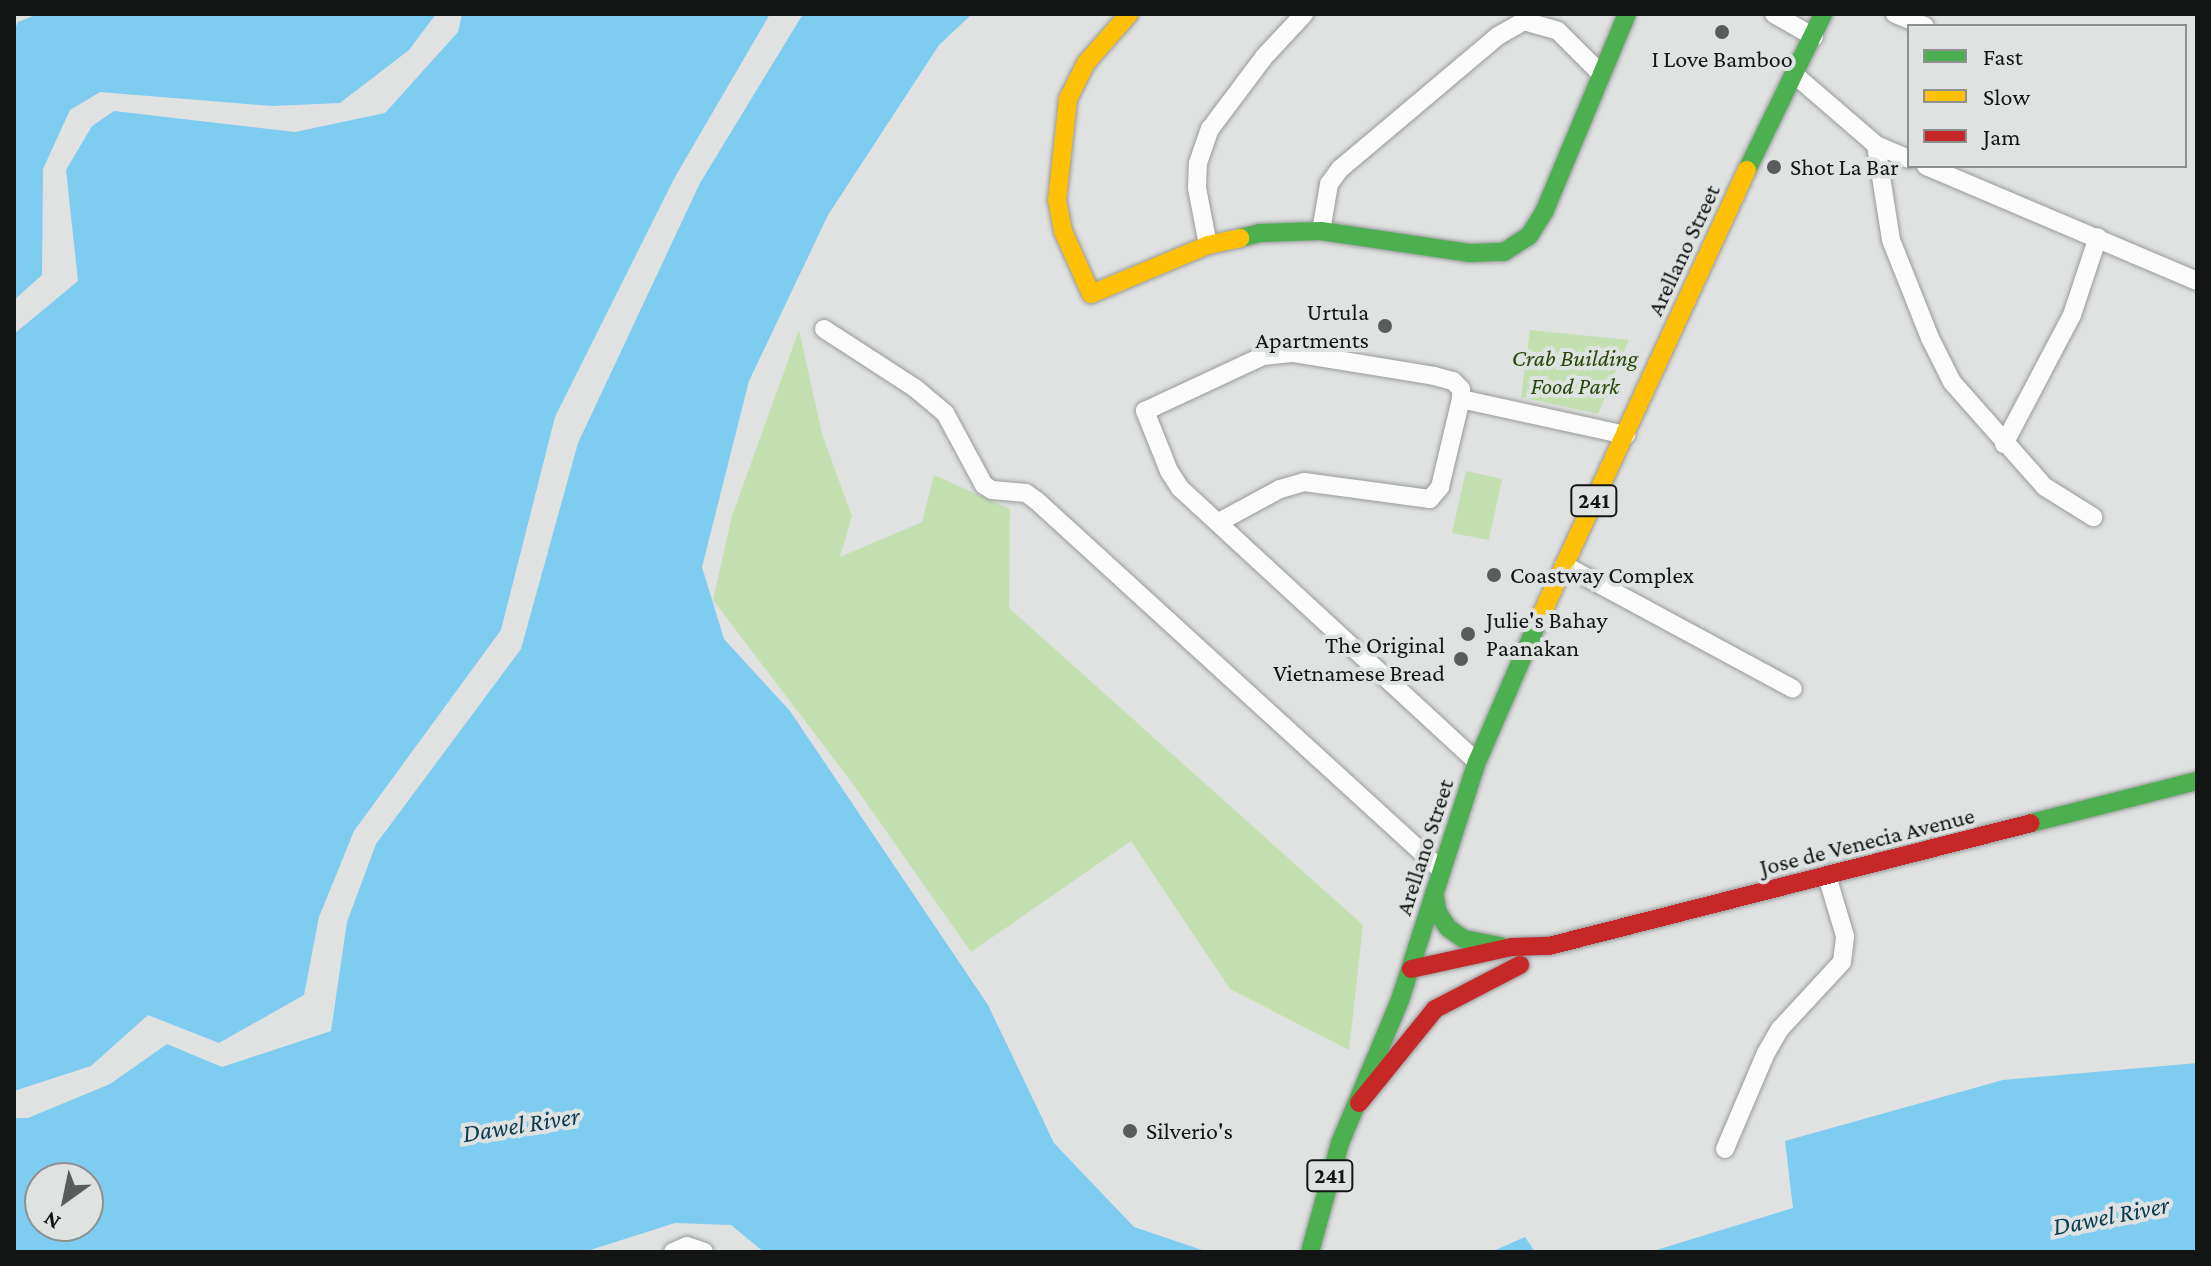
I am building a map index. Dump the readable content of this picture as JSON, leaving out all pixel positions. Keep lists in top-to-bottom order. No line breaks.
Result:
{"streets":{"main road":["Arellano Street","241","Jose de Venecia Avenue"]},"crossings":[["Arellano Street","241"],["Arellano Street","Jose de Venecia Avenue"],["241","Jose de Venecia Avenue"]],"water":["Dawel River"],"parks":["Crab Building Food Park"],"places":["I Love Bamboo","Shot La Bar","Urtula Apartments","Coastway Complex","Julie's Bahay Paanakan","The Original Vietnamese Bread","Silverio's"],"legend":["Fast","Slow","Jam"],"north":"bottom left"}
